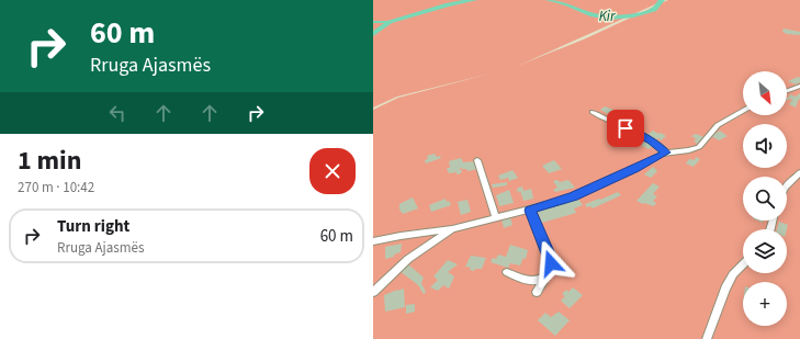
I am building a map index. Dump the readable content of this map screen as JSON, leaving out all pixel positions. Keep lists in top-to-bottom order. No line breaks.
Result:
{"water":["Kir"],"north":"bottom right","page":{"turn":["60 m","Rruga Ajasmës"],"map_buttons":"+","heading":["1 min","270 m · 10:42"],"list":[{"name":"Turn right","note":"Rruga Ajasmës","value":"60 m"}]}}
